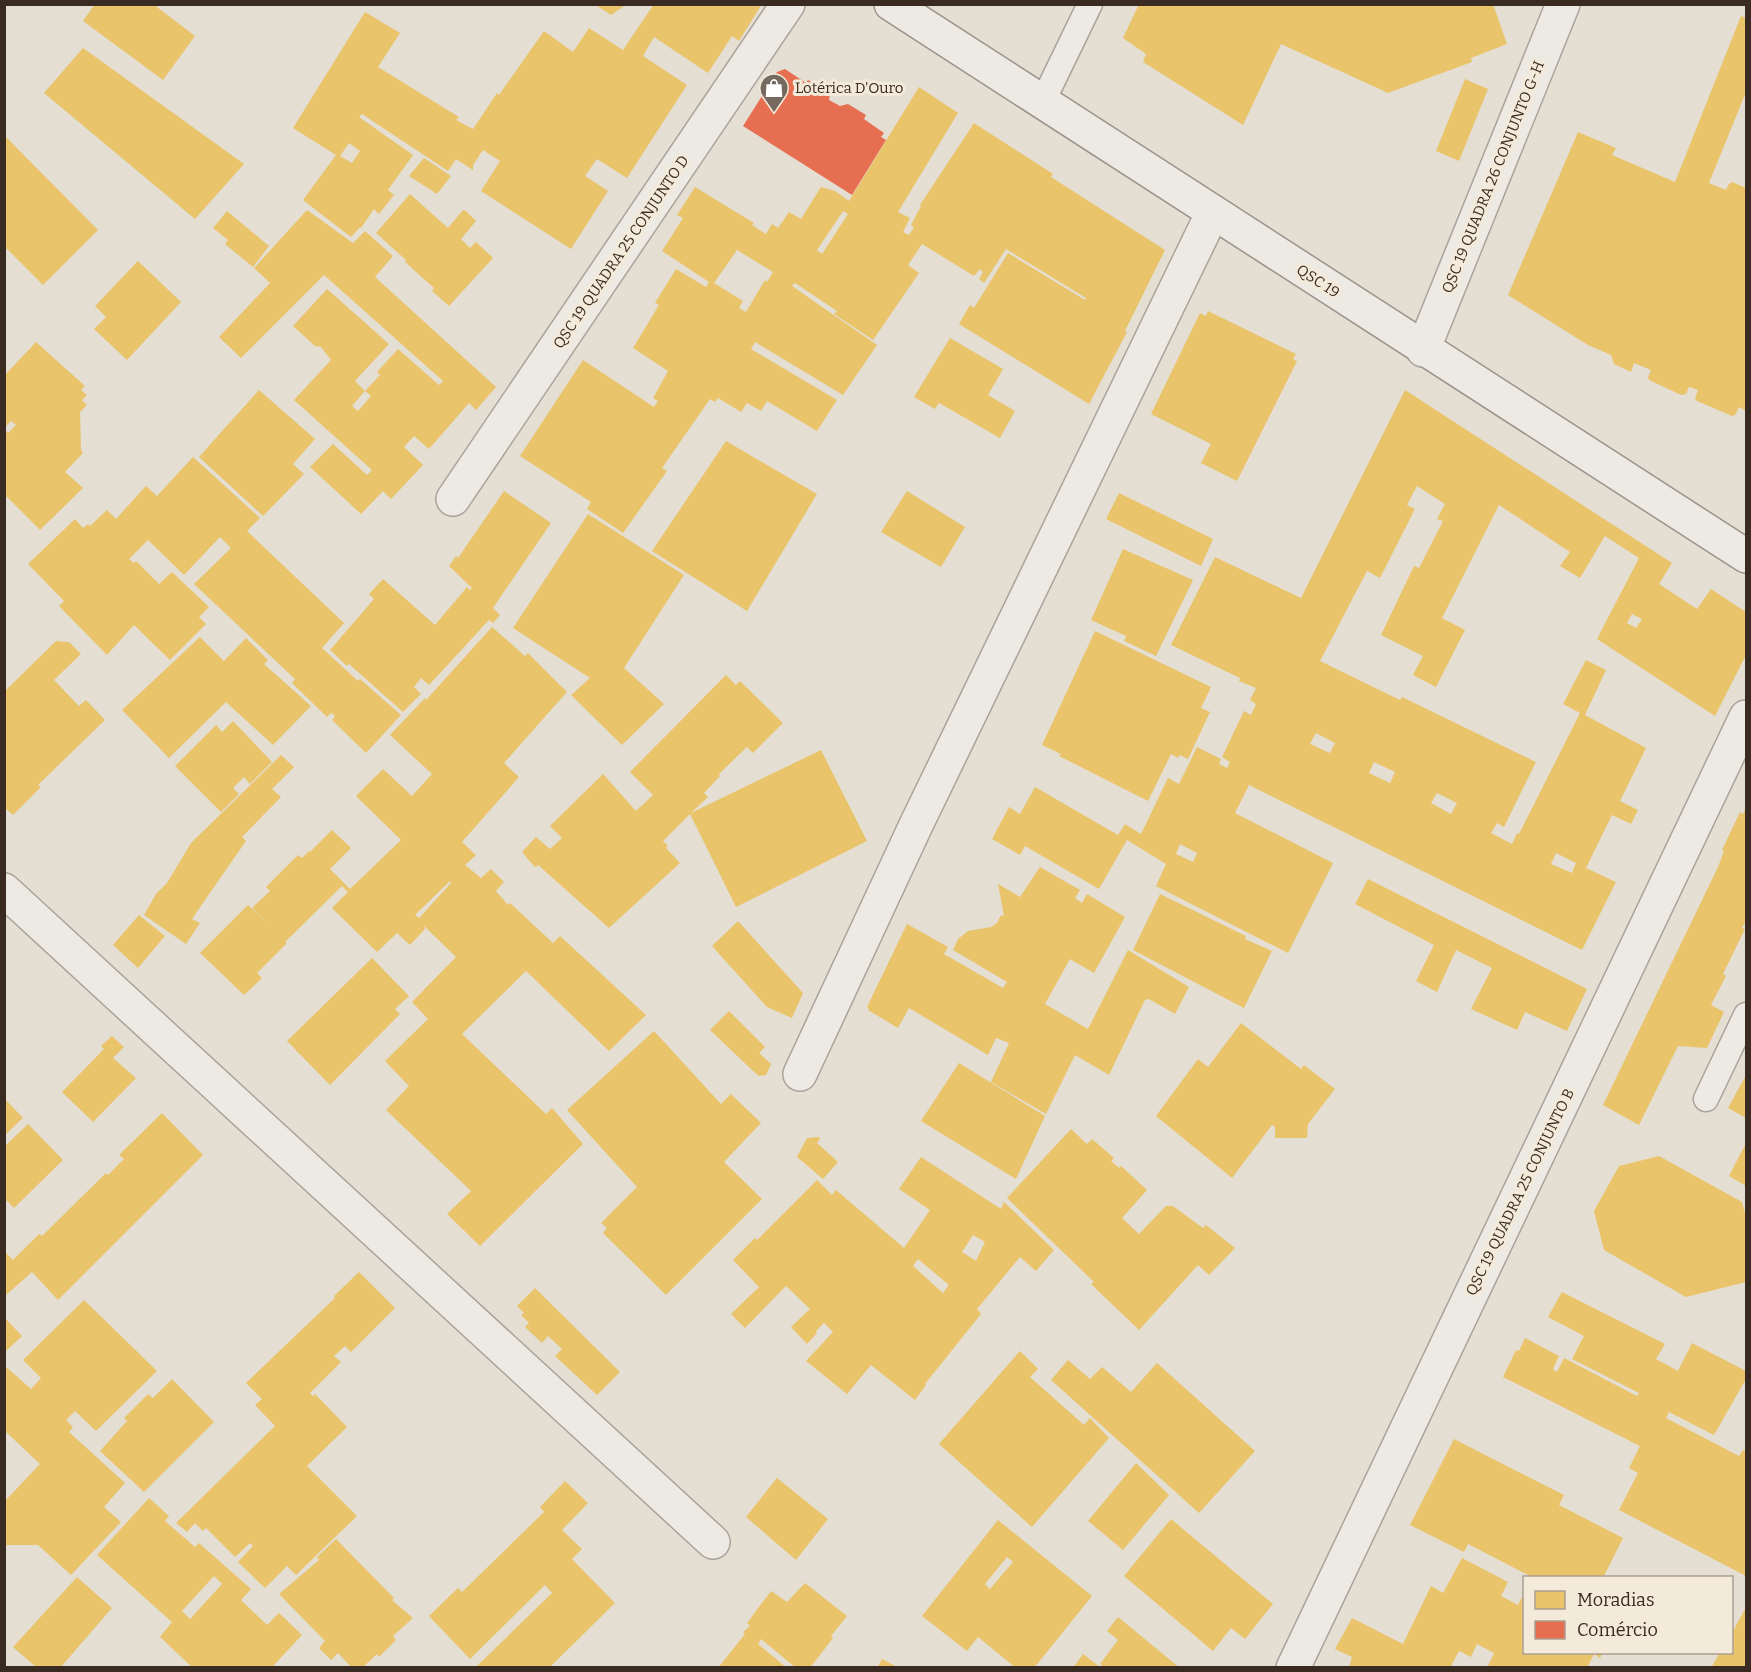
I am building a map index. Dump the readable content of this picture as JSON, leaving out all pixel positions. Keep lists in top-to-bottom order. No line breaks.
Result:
{"streets":{"street":["QSC 19 QUADRA 26 CONJUNTO G-H","QSC 19 QUADRA 25 CONJUNTO D","QSC 19","QSC 19 QUADRA 25 CONJUNTO B"]},"crossings":[["QSC 19 QUADRA 26 CONJUNTO G-H","QSC 19"]],"places":{"shop":["Lotérica D'Ouro"]},"legend":["Moradias","Comércio"]}
